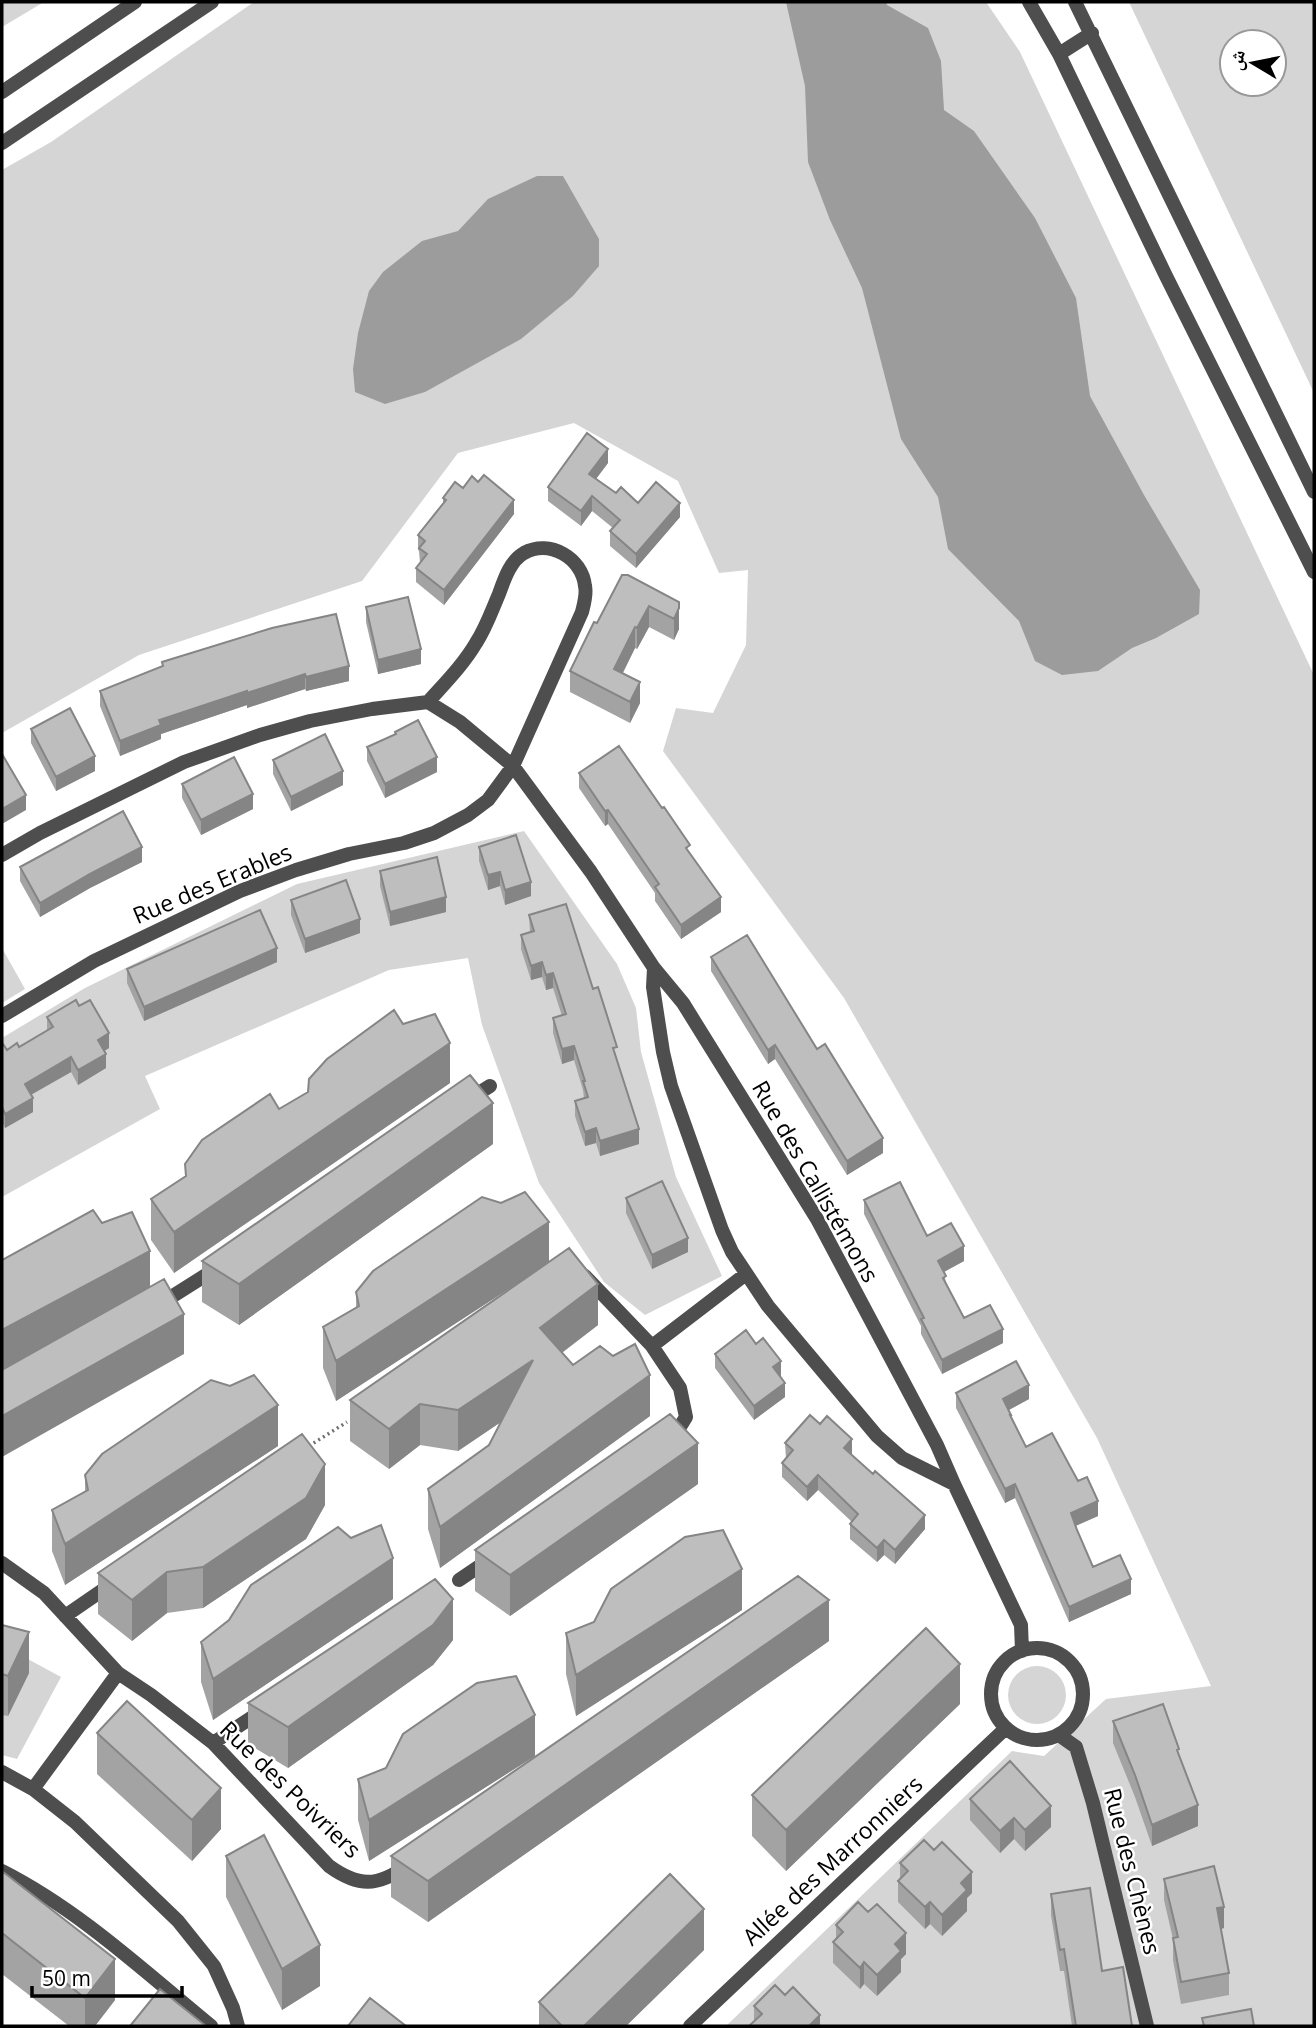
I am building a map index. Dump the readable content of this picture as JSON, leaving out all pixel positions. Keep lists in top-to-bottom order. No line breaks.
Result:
{"streets":{"street":["Rue des Erables","Rue des Callistémons","Rue des Poivriers","Allée des Marronniers","Rue des Chènes"]},"crossings":[["Rue des Erables","Rue des Callistémons"],["Rue des Callistémons","Allée des Marronniers"],["Rue des Callistémons","Rue des Chènes"],["Allée des Marronniers","Rue des Chènes"]],"scale_bar":"50 m","north":"left"}
